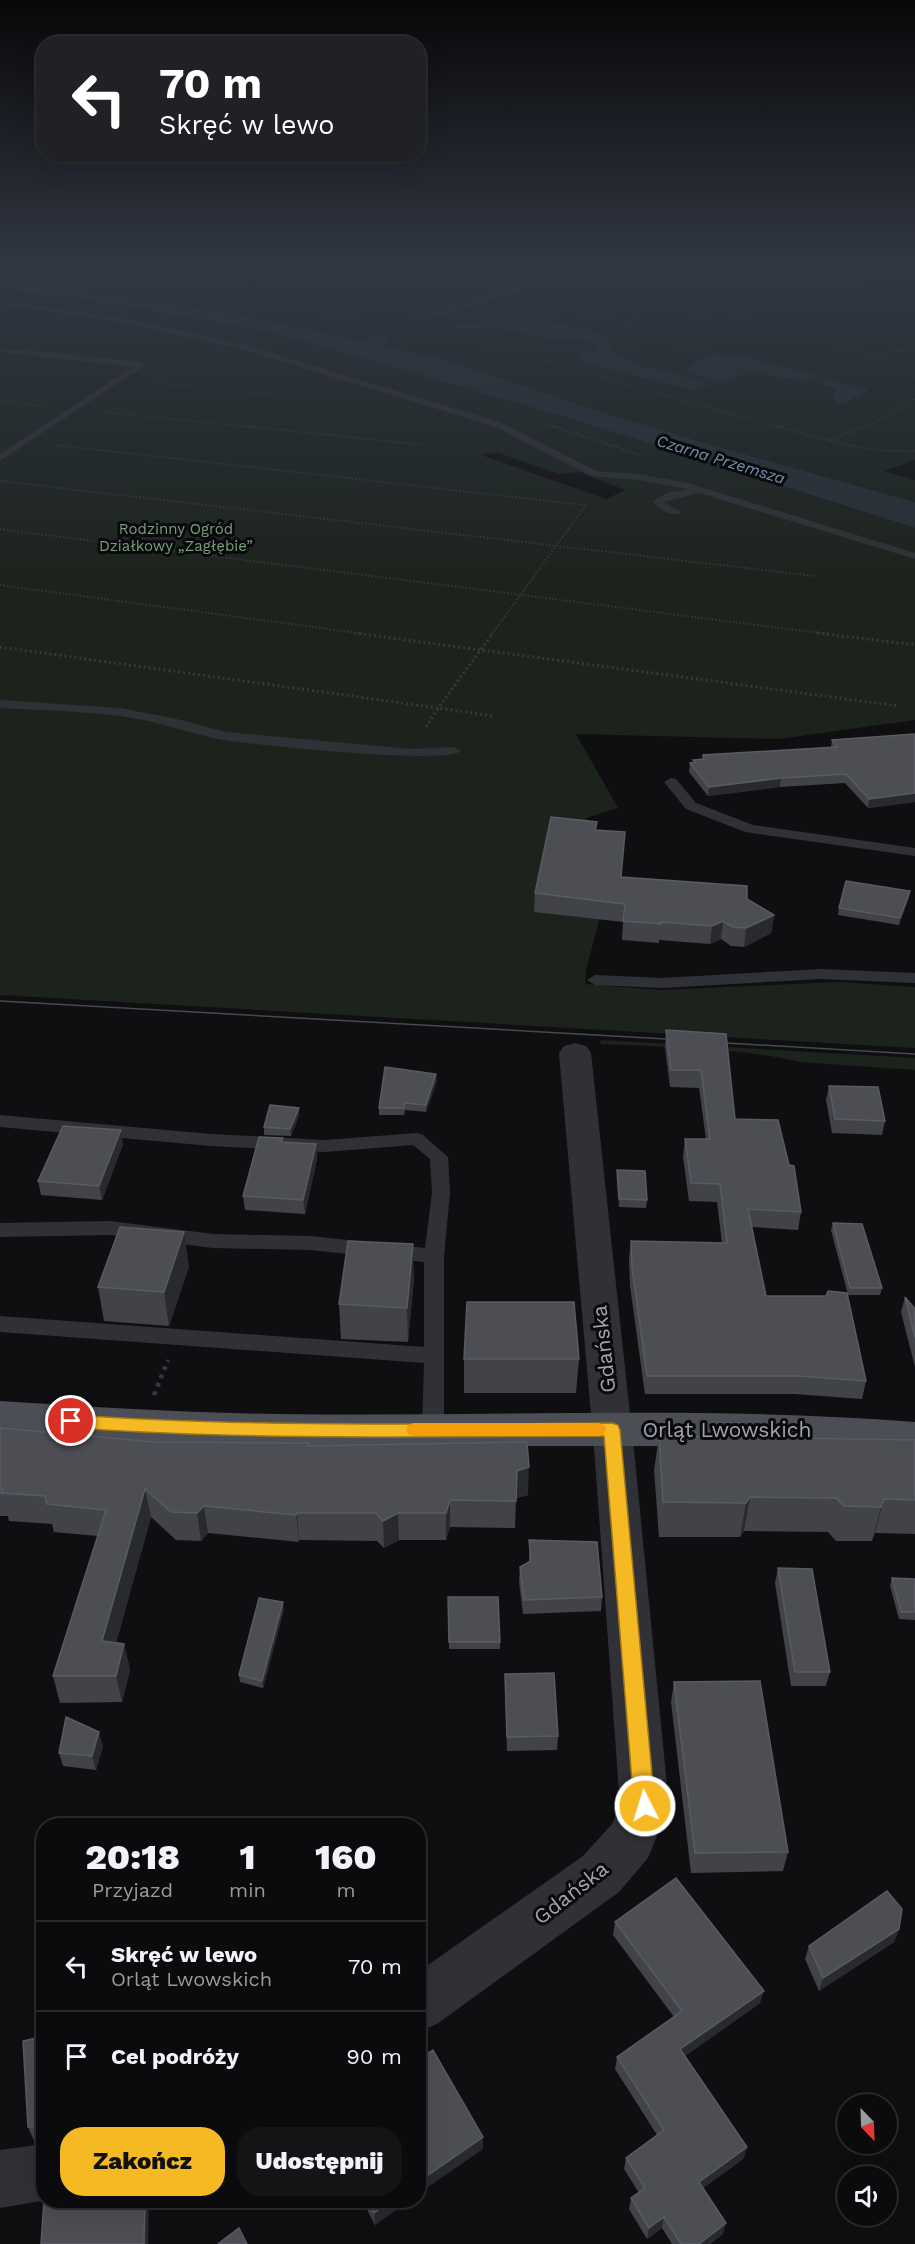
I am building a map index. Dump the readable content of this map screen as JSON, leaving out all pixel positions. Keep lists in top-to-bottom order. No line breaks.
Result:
{"streets":{"main road":["Orląt Lwowskich"],"street":["Gdańska"]},"crossings":[["Gdańska","Orląt Lwowskich"]],"water":["Czarna Przemsza"],"parks":["Rodzinny Ogród Działkowy „Zagłębie”"],"north":"bottom right","page":{"turn":["70 m","Skręć w lewo"],"eta":["20:18","Przyjazd","1","min","160","m"],"list":[{"name":"Skręć w lewo","note":"Orląt Lwowskich","value":"70 m"},{"name":"Cel podróży","value":"90 m"}],"buttons":["Zakończ","Udostępnij"]}}
